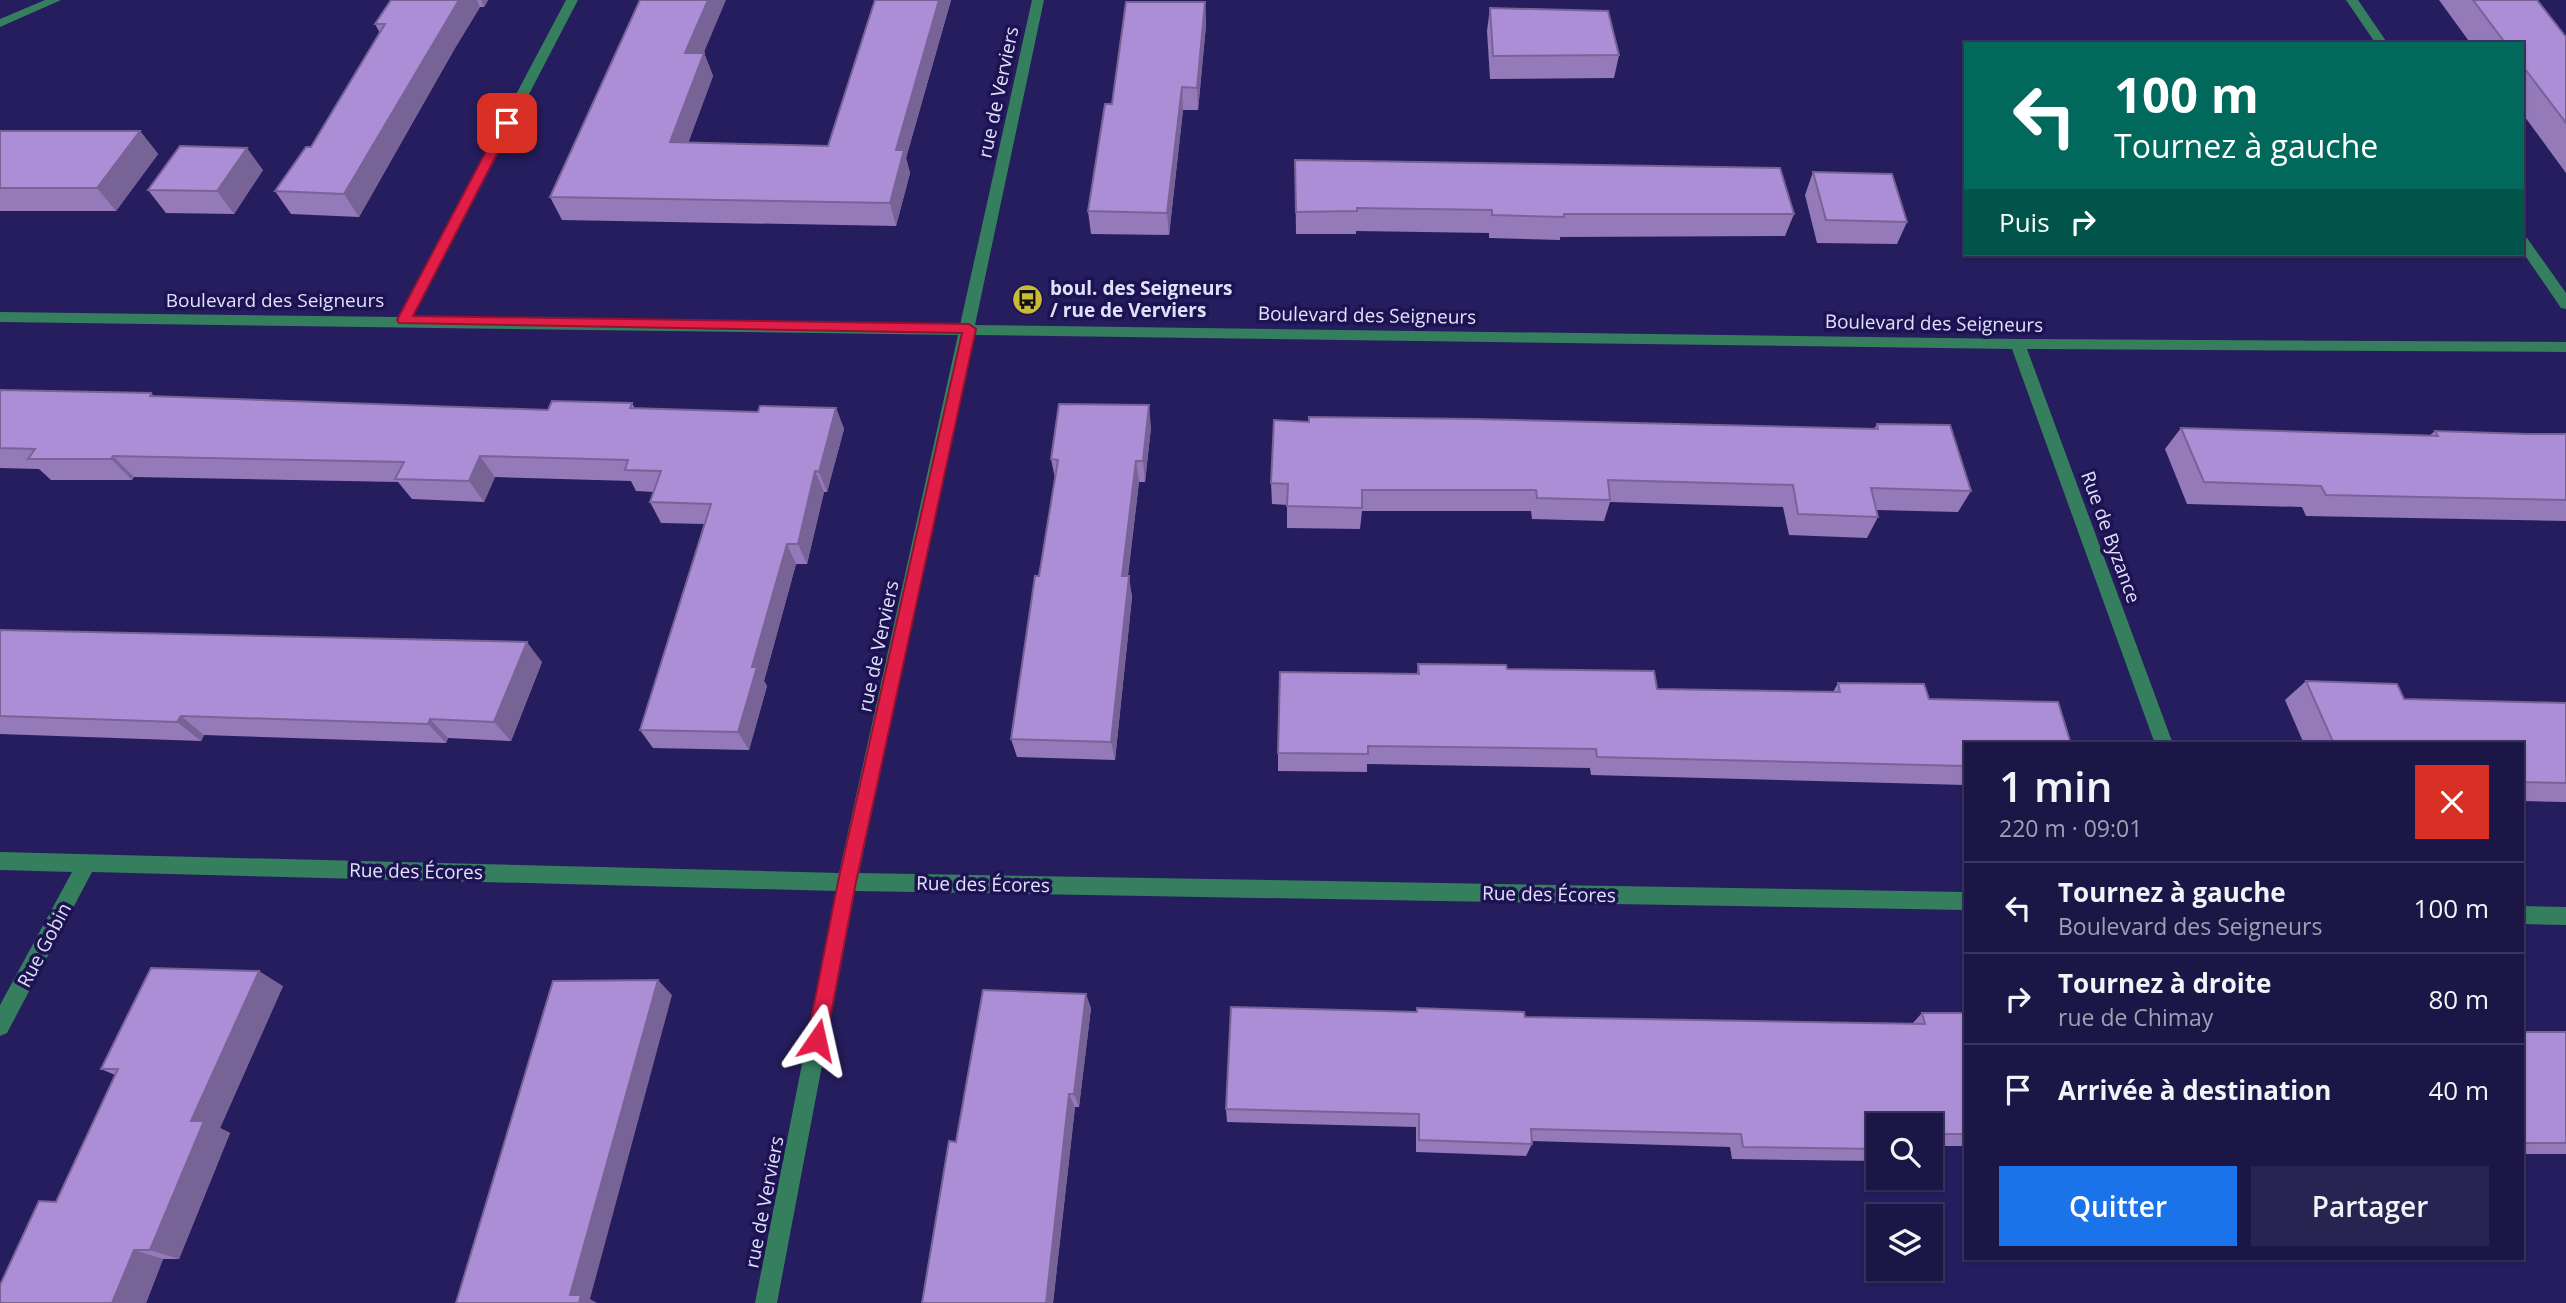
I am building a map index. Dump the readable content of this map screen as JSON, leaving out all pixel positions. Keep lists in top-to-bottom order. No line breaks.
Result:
{"streets":{"street":["rue de Verviers","Boulevard des Seigneurs","Rue de Byzance","Rue des Écores","Rue Gobin"]},"crossings":[["rue de Verviers","Boulevard des Seigneurs"],["rue de Verviers","Rue des Écores"],["Boulevard des Seigneurs","Rue de Byzance"],["Rue des Écores","Rue Gobin"]],"places":{"bus stop":["boul. des Seigneurs / rue de Verviers"]},"page":{"turn":["100 m","Tournez à gauche"],"then":"Puis","heading":["1 min","220 m · 09:01"],"list":[{"name":"Tournez à gauche","note":"Boulevard des Seigneurs","value":"100 m"},{"name":"Tournez à droite","note":"rue de Chimay","value":"80 m"},{"name":"Arrivée à destination","value":"40 m"}],"buttons":["Quitter","Partager"]}}
